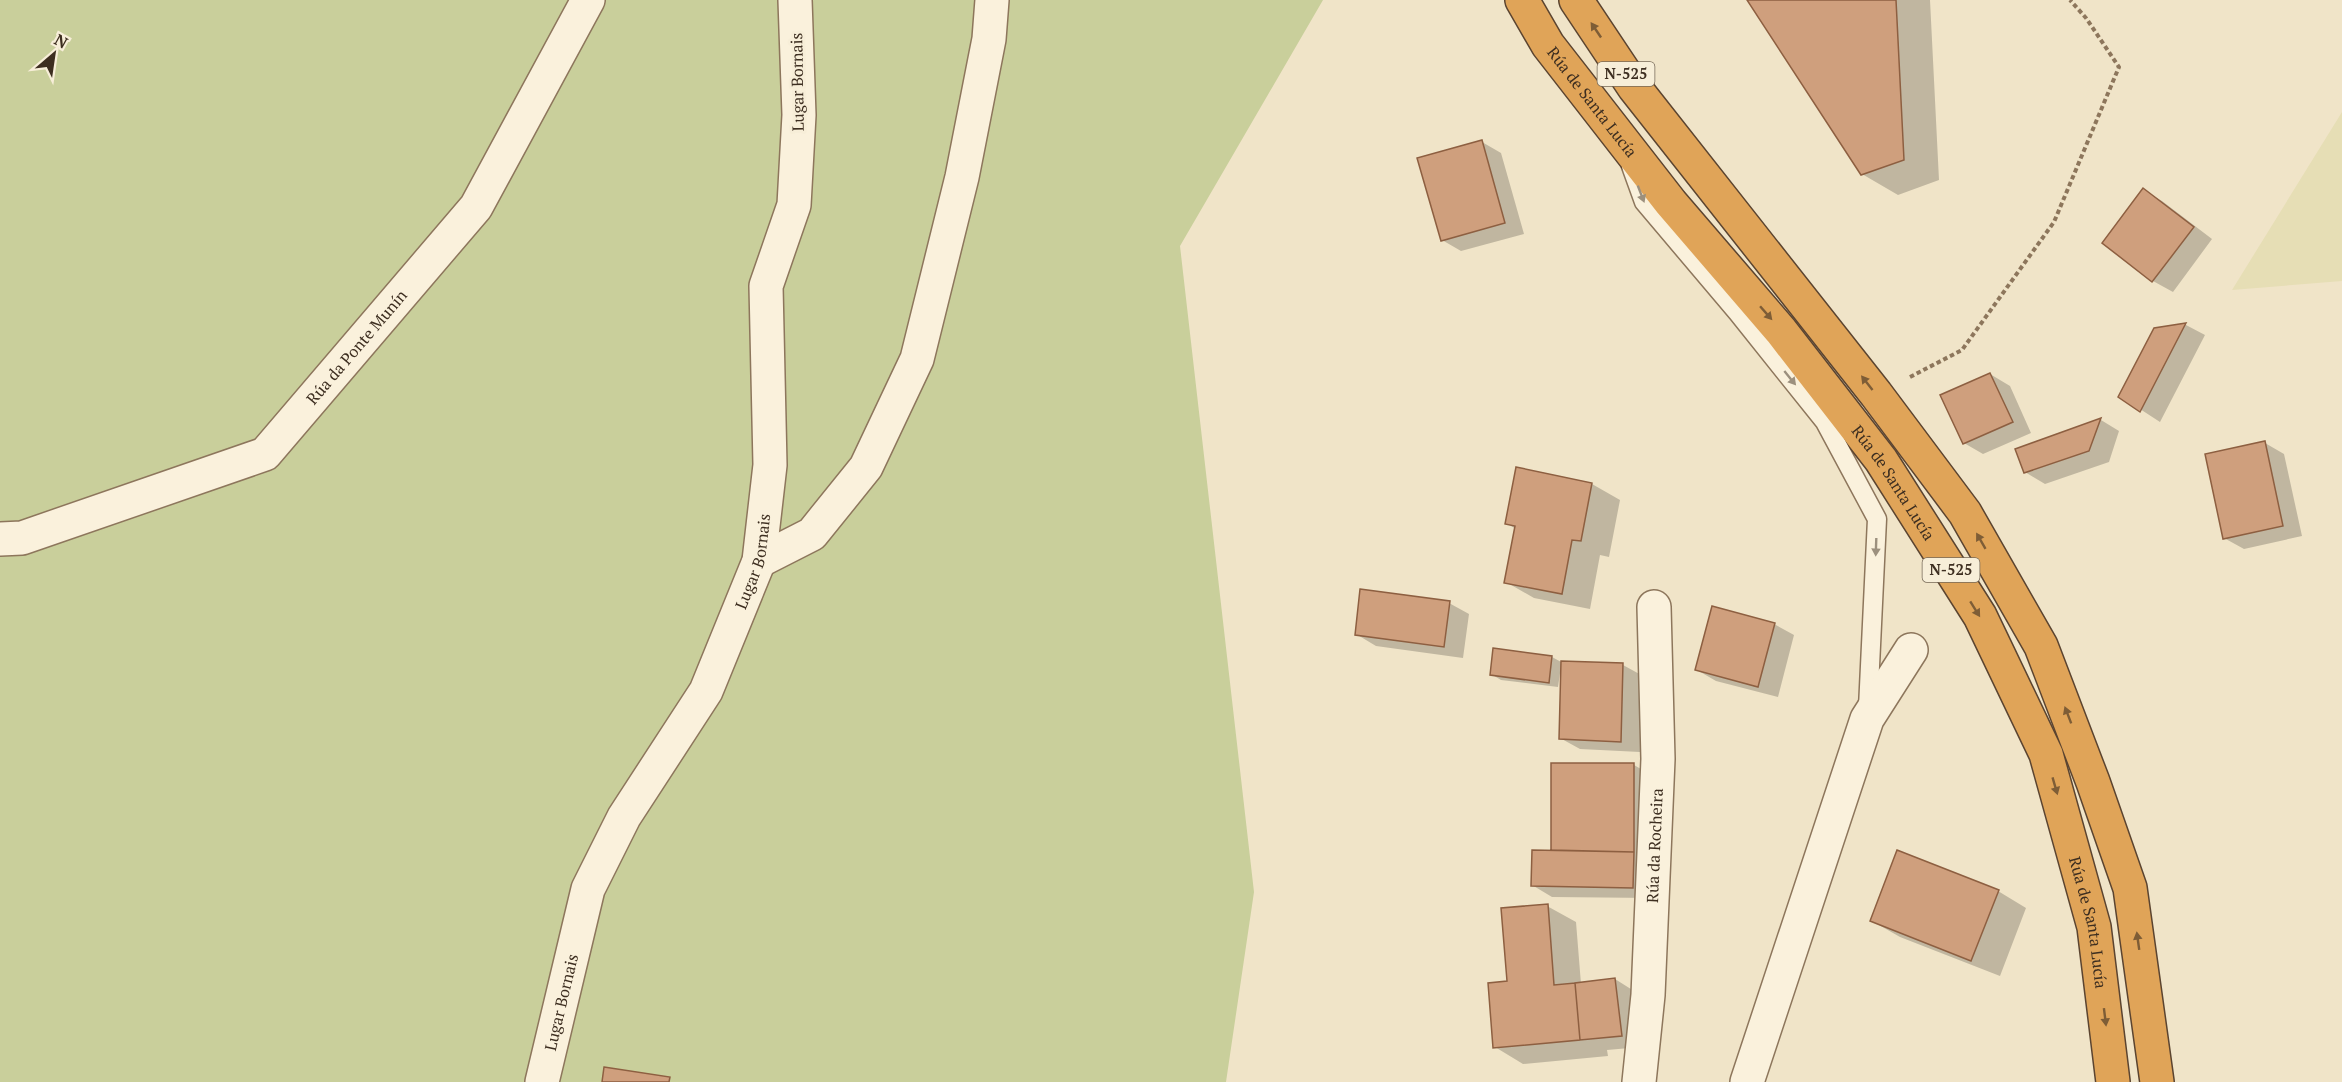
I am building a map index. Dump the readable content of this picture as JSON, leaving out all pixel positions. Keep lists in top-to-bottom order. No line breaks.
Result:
{"streets":{"highway":["N-525","Rúa de Santa Lucía"],"street":["Lugar Bornais","Rúa da Ponte Munín","Rúa da Rocheira"]},"north":"top right"}
